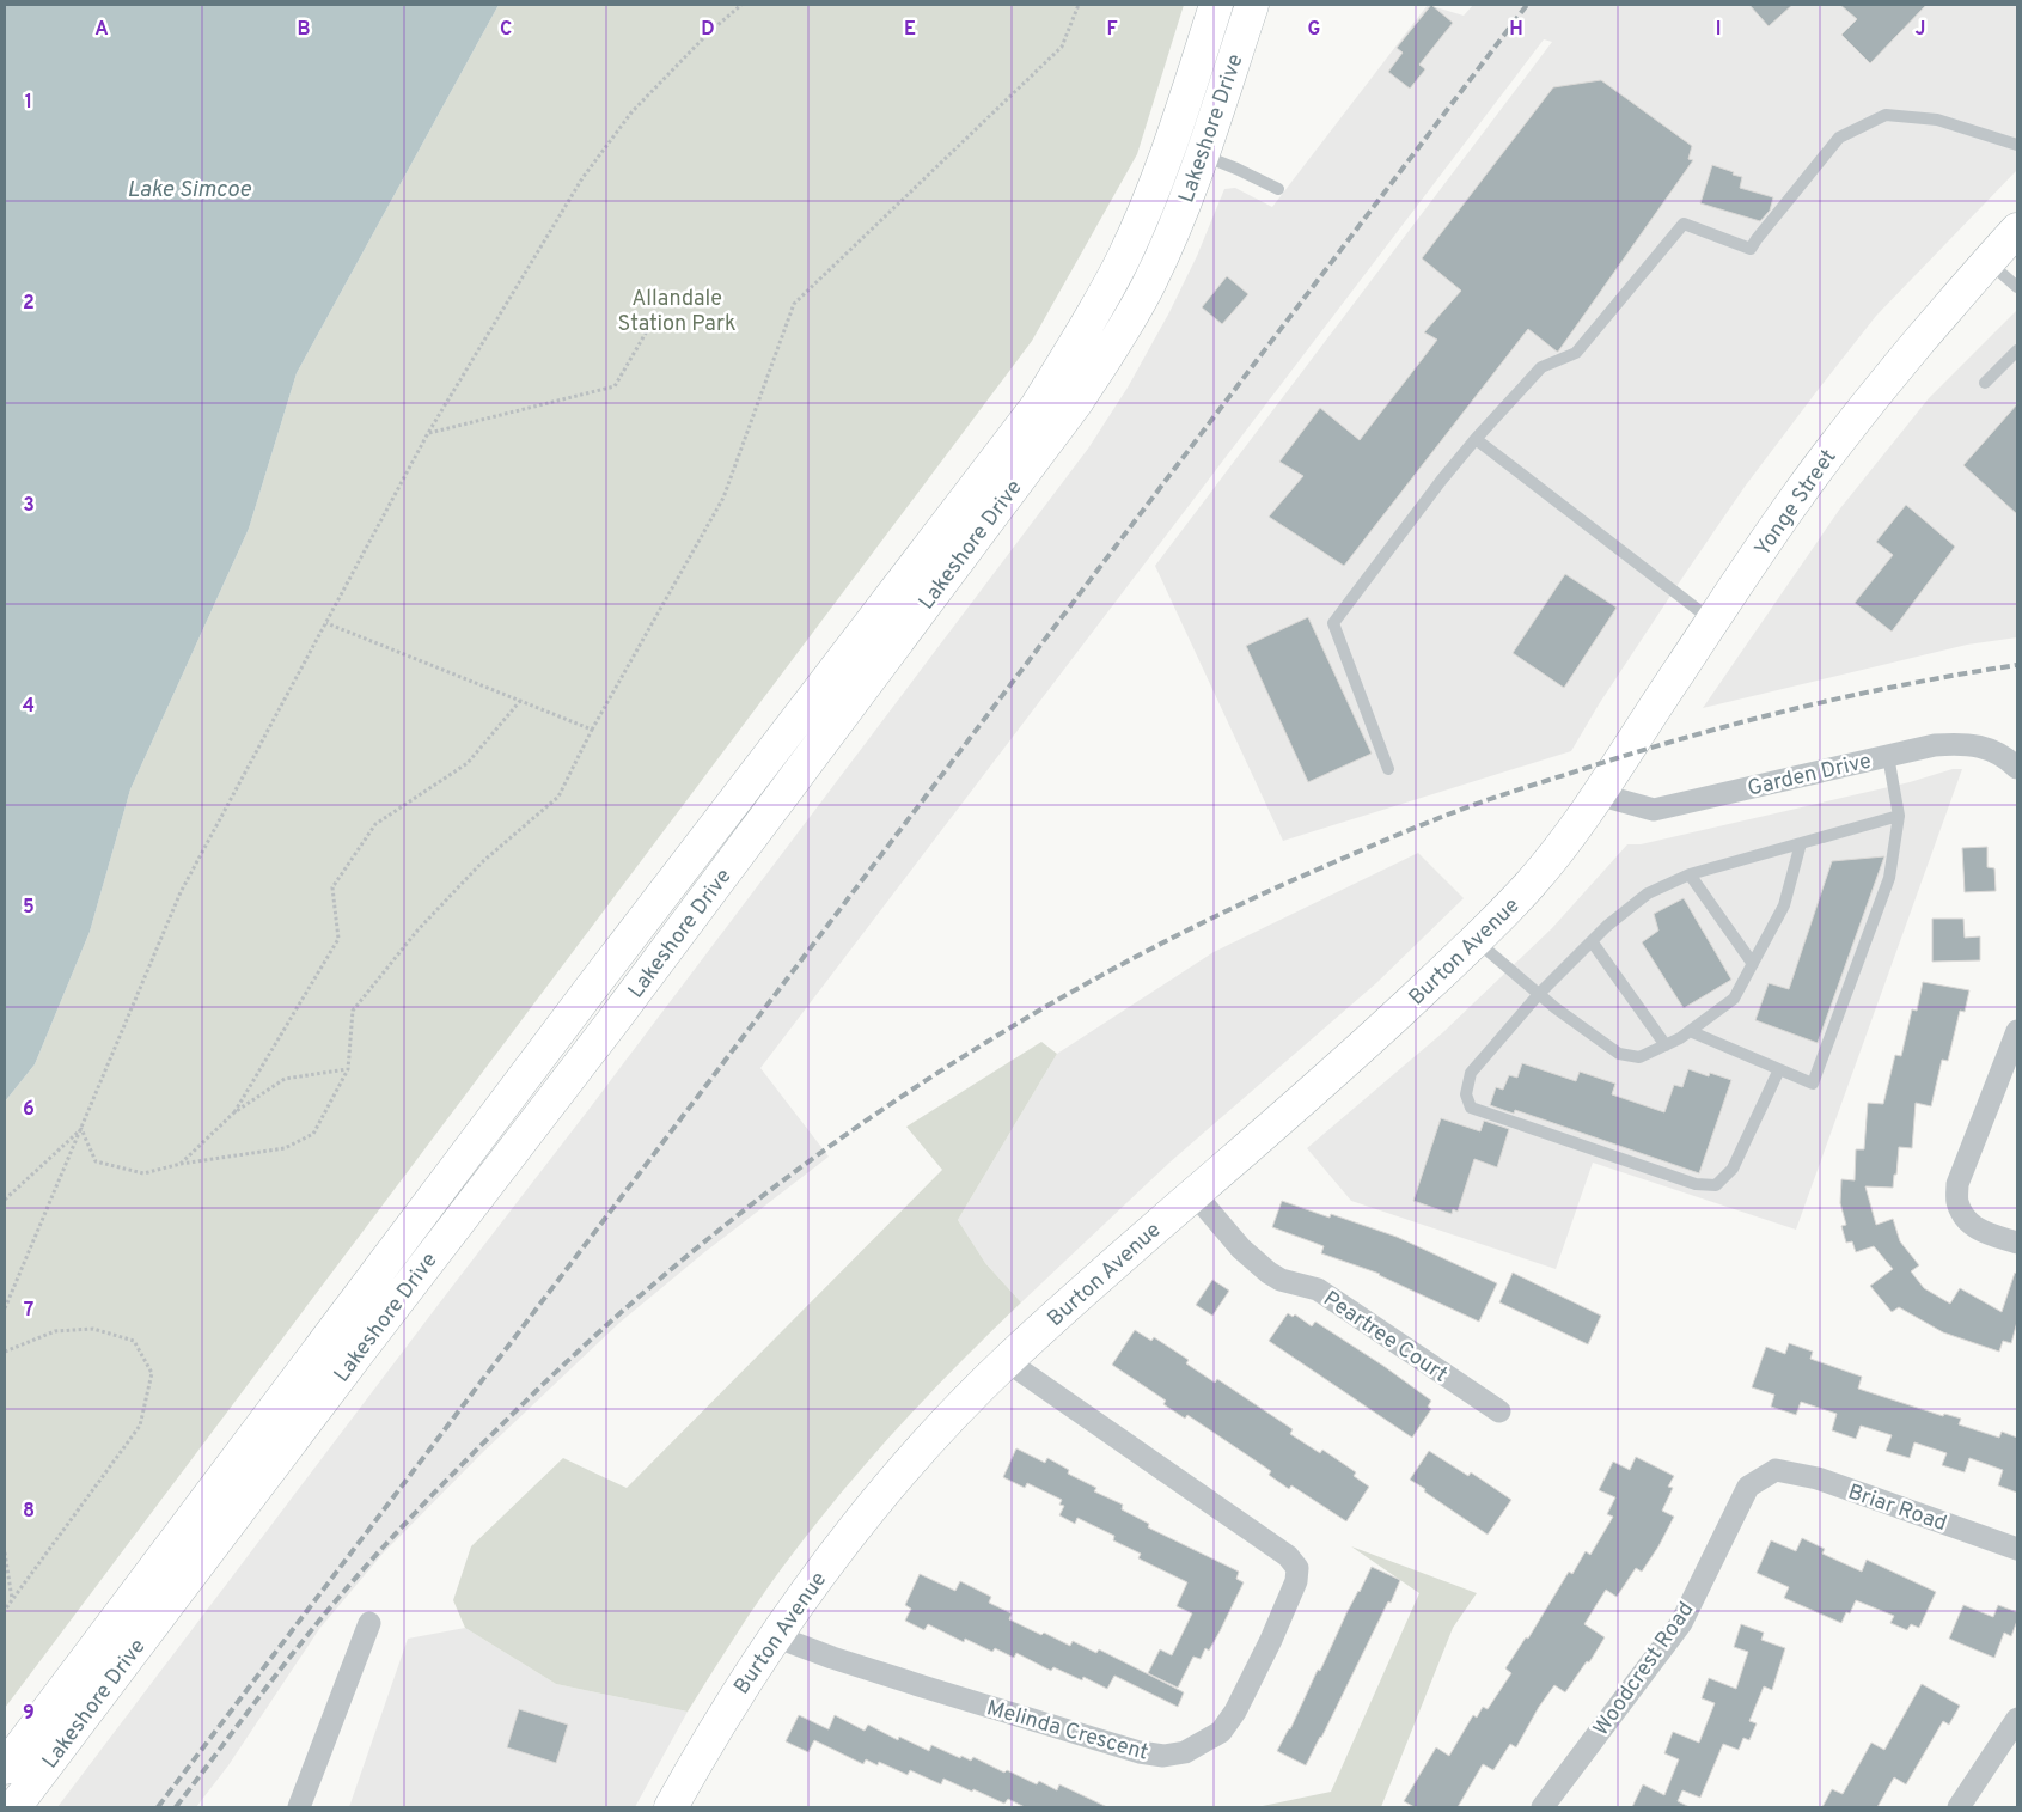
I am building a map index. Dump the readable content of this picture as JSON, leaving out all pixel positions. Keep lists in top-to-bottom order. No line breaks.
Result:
{"streets":{"main road":["Lakeshore Drive","Yonge Street","Burton Avenue"],"street":["Garden Drive","Peartree Court","Briar Road","Woodcrest Road","Melinda Crescent"]},"crossings":[["Yonge Street","Garden Drive"],["Yonge Street","Burton Avenue"],["Garden Drive","Burton Avenue"],["Burton Avenue","Peartree Court"],["Burton Avenue","Melinda Crescent"],["Briar Road","Woodcrest Road"]],"water":["Lake Simcoe"],"parks":["Allandale Station Park"],"grid":{"columns":["A","B","C","D","E","F","G","H","I","J"],"rows":["1","2","3","4","5","6","7","8","9"]}}
